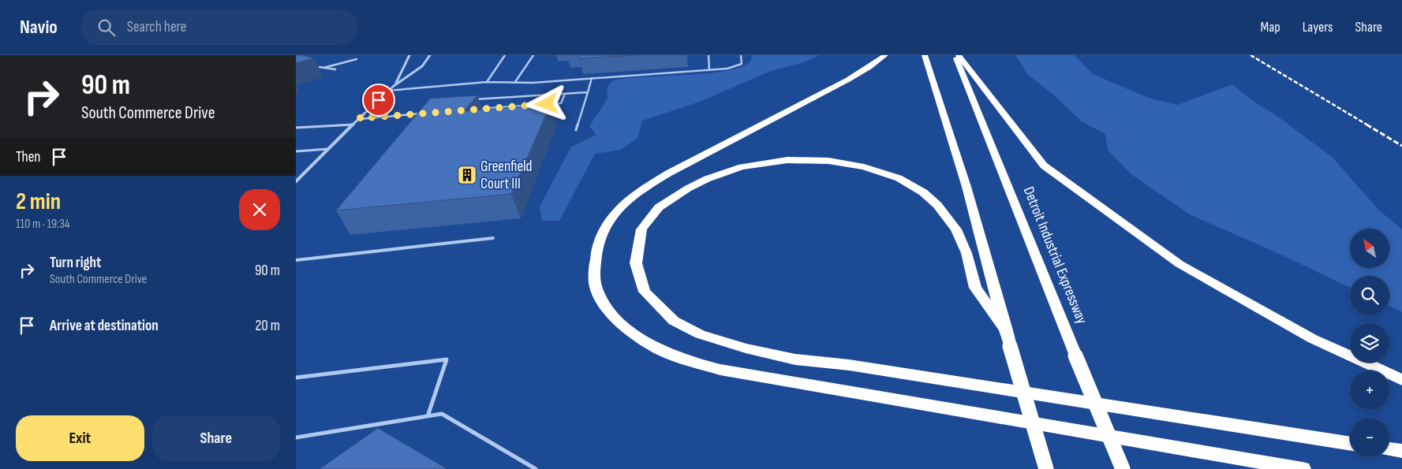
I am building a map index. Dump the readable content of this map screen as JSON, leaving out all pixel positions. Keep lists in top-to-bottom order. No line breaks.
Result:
{"streets":{"highway":["Detroit Industrial Expressway"]},"places":{"building":["Greenfield Court III"]},"north":"top left","page":{"header":"Navio","search":"Search here","nav":["Map","Layers","Share"],"turn":["90 m","South Commerce Drive"],"then":"Then","heading":["2 min","110 m · 19:34"],"map_buttons":["+","−"],"list":[{"name":"Turn right","note":"South Commerce Drive","value":"90 m"},{"name":"Arrive at destination","value":"20 m"}],"buttons":["Exit","Share"]}}
